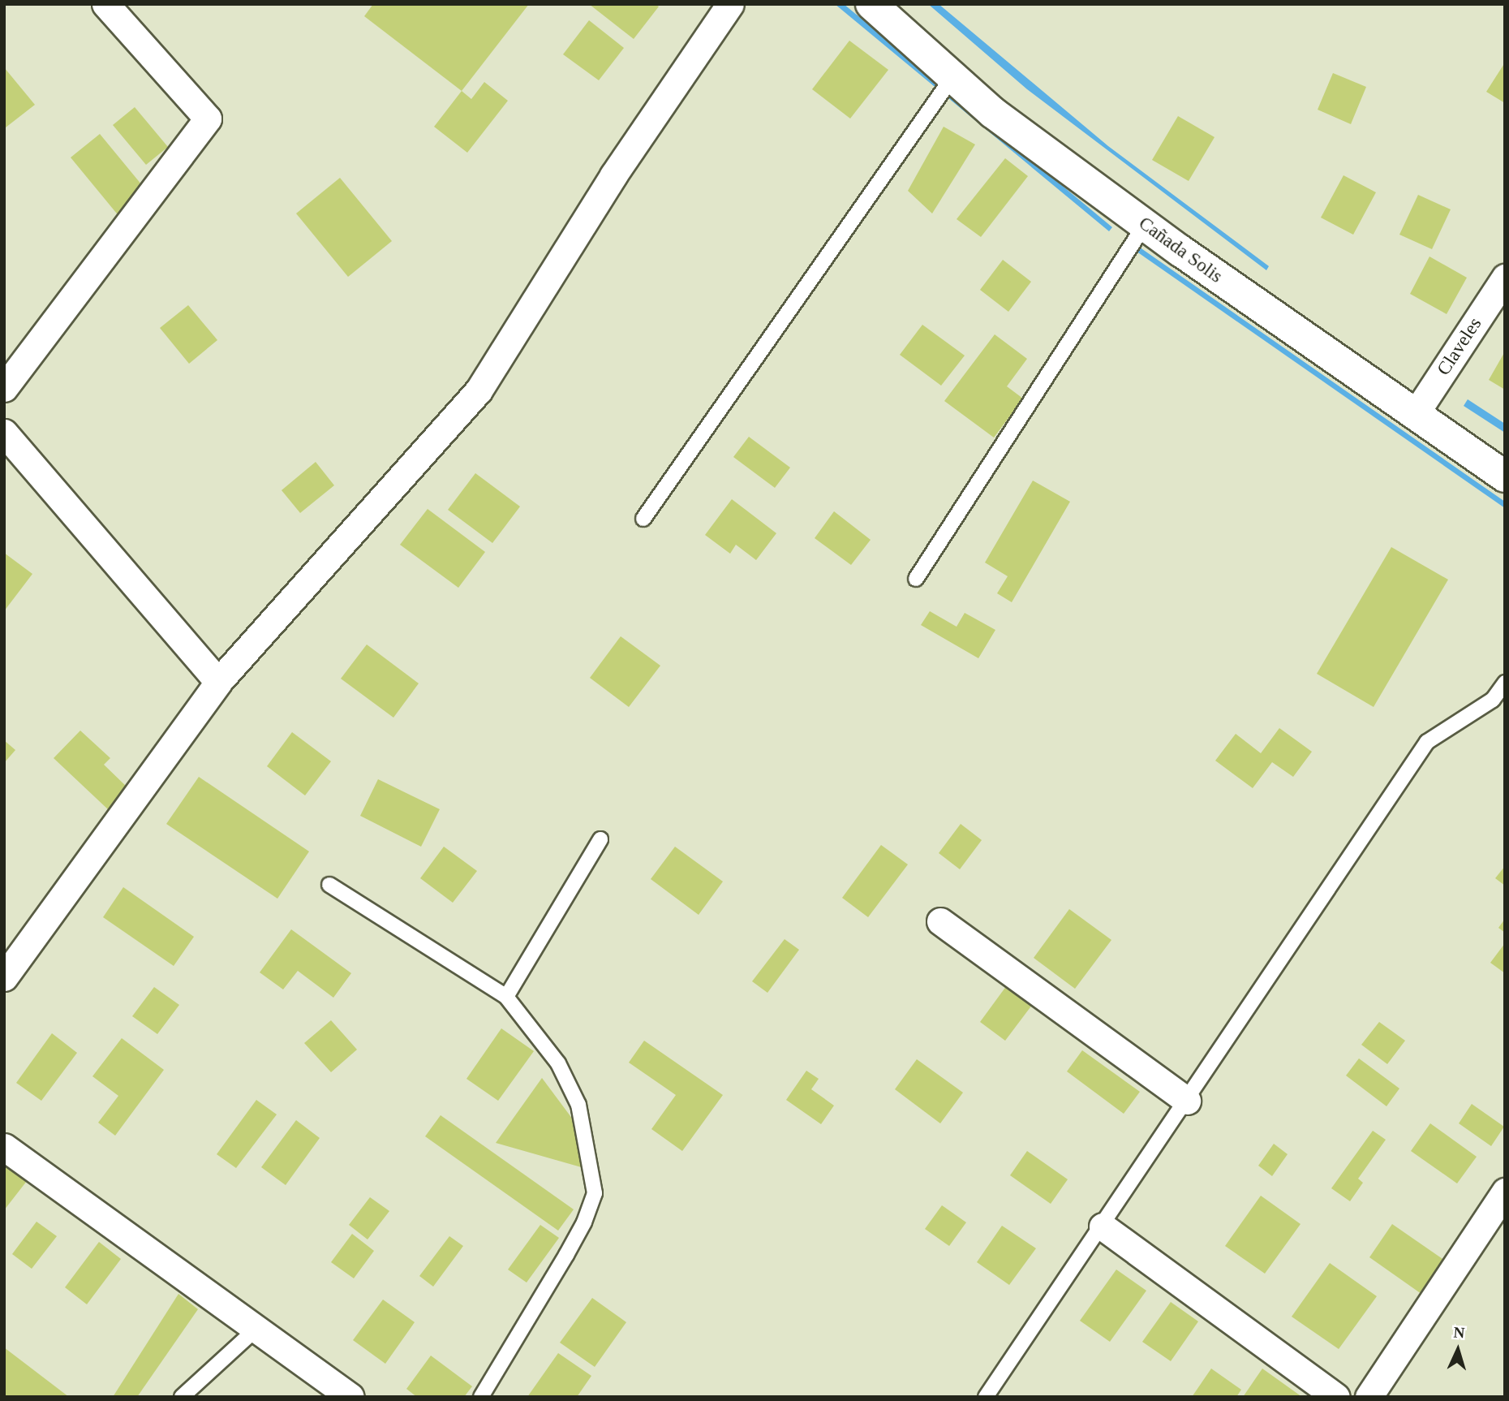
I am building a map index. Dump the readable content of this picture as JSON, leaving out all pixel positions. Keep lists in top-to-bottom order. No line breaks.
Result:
{"streets":{"street":["Cañada Solis","Claveles"]},"crossings":[["Cañada Solis","Claveles"]],"north":"top"}
